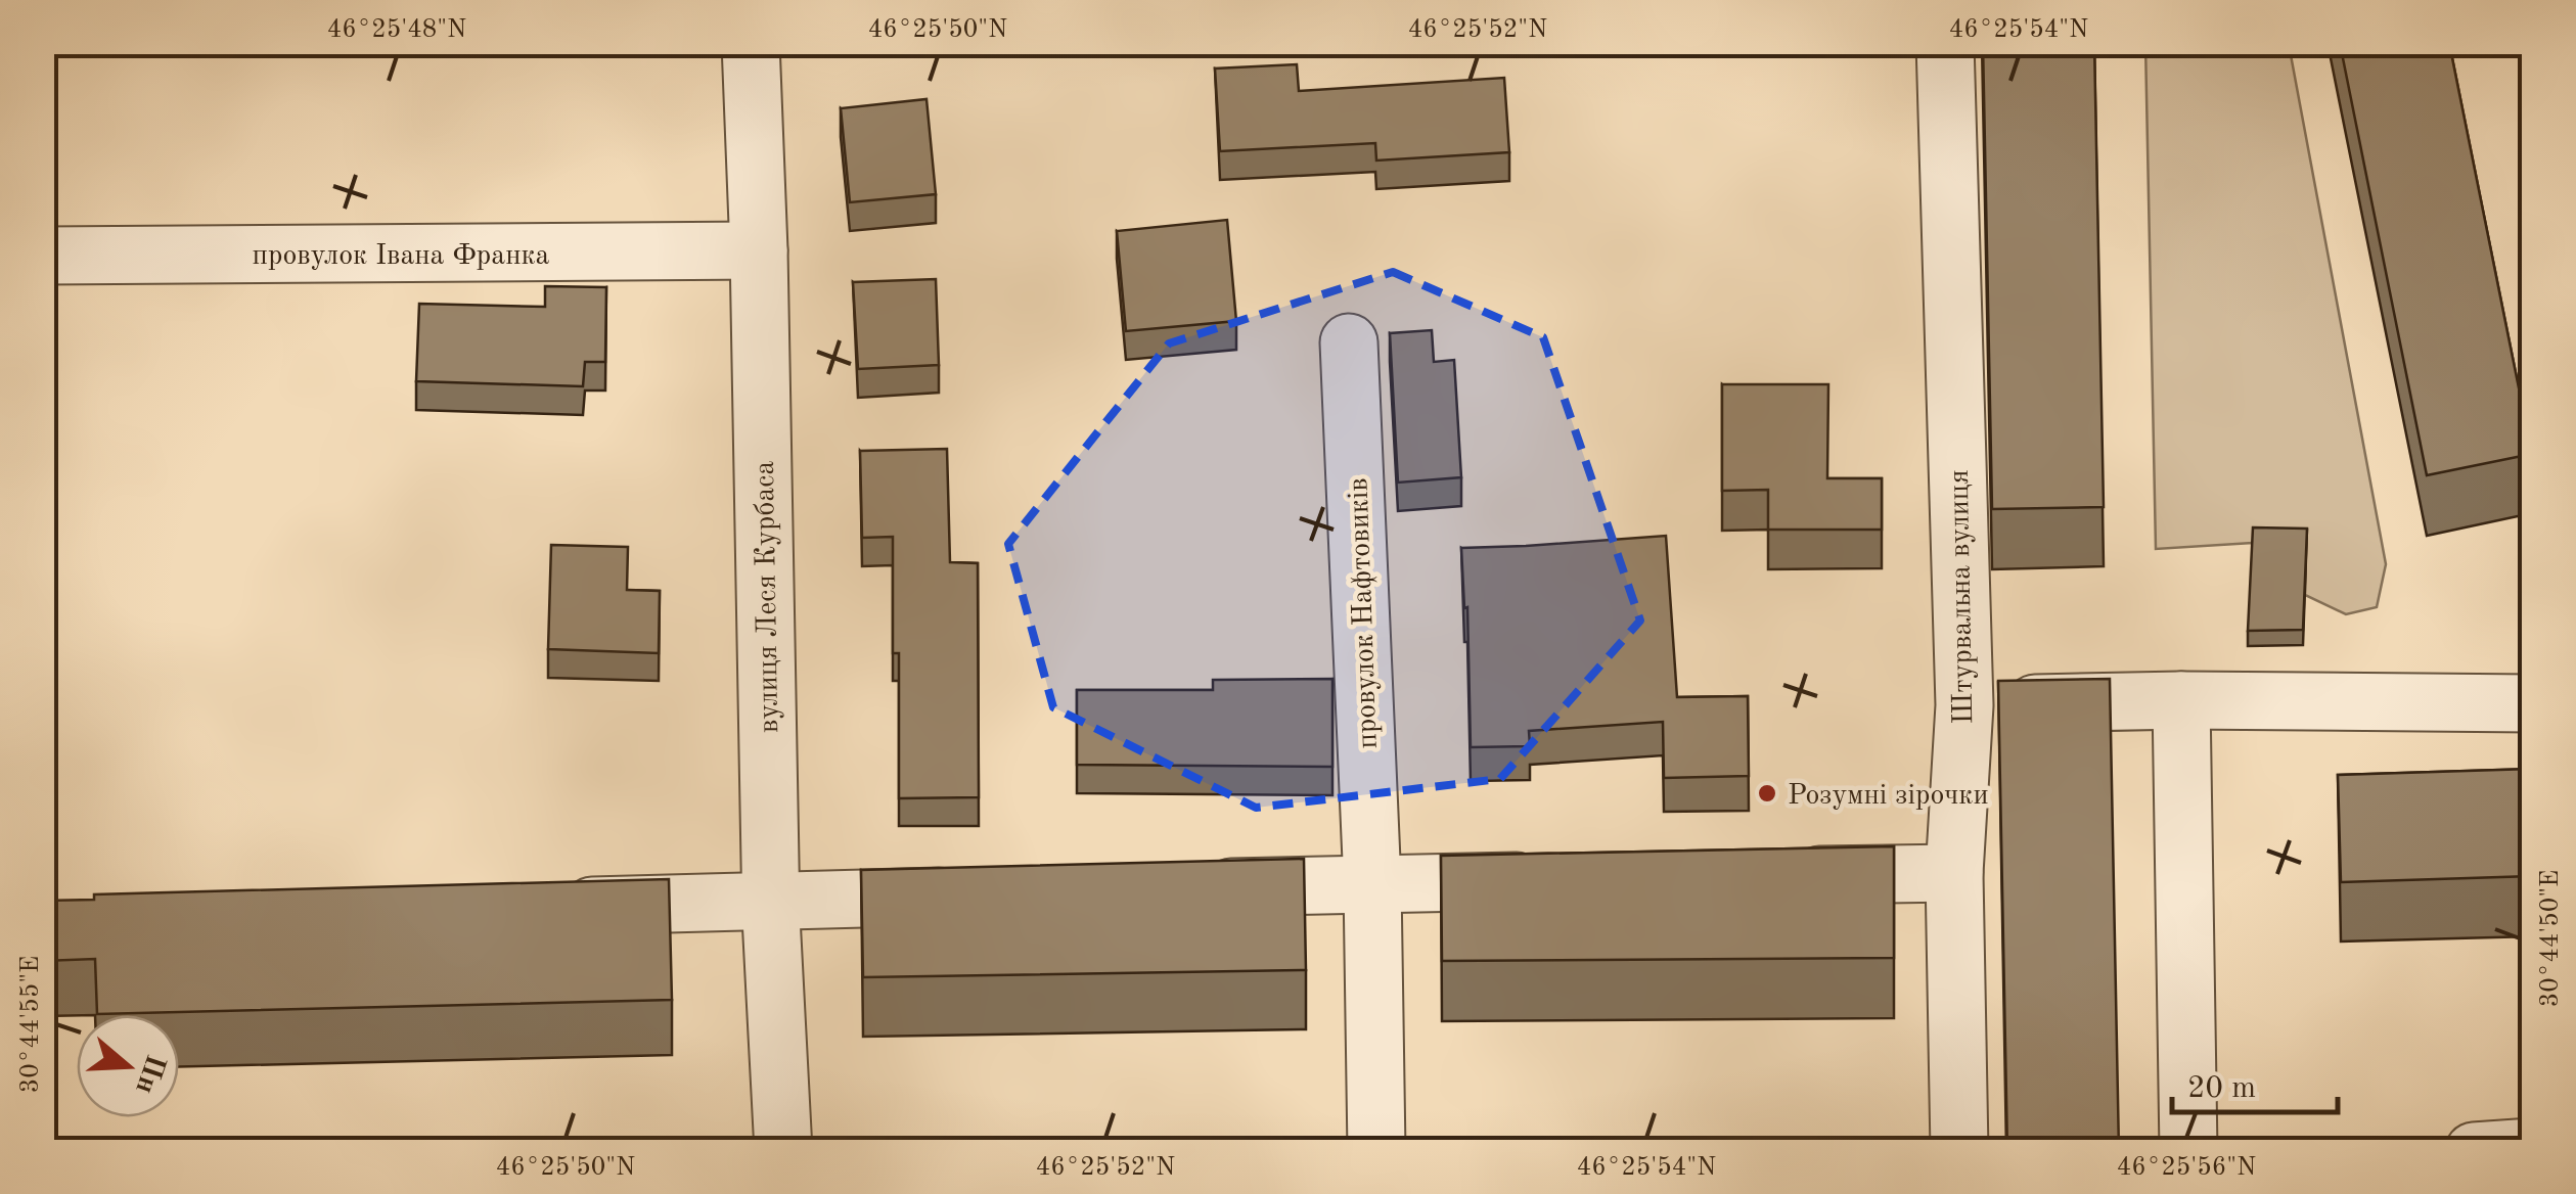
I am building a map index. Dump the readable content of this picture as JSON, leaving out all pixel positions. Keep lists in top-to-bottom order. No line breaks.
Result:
{"streets":{"street":["провулок Івана Франка","вулиця Леся Курбаса","Штурвальна вулиця","провулок Нафтовиків"]},"crossings":[["провулок Івана Франка","вулиця Леся Курбаса"]],"places":["Розумні зірочки"],"scale_bar":"20 m","north":"right","coordinates":["46°25'48\"N","46°25'50\"N","46°25'52\"N","46°25'54\"N","30°44'50\"E","30°44'55\"E","46°25'56\"N"]}
